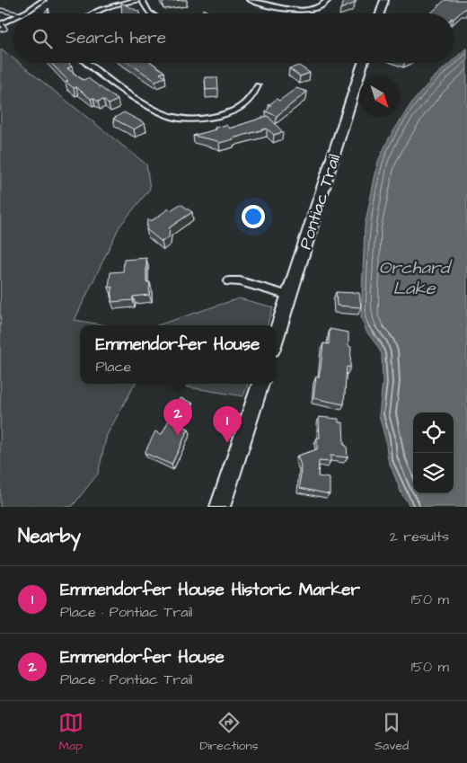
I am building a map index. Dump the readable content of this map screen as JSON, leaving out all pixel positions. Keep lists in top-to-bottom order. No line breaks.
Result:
{"streets":{"main road":["Pontiac Trail"]},"water":["Orchard Lake"],"north":"bottom right","page":{"search":"Search here","popup":["Emmendorfer House","Place"],"pins":["2","1"],"heading":["Nearby","2 results"],"list":[{"mark":"1","name":"Emmendorfer House Historic Marker","note":"Place · Pontiac Trail","value":"150 m"},{"mark":"2","name":"Emmendorfer House","note":"Place · Pontiac Trail","value":"150 m"}],"nav":["Map","Directions","Saved"]}}
